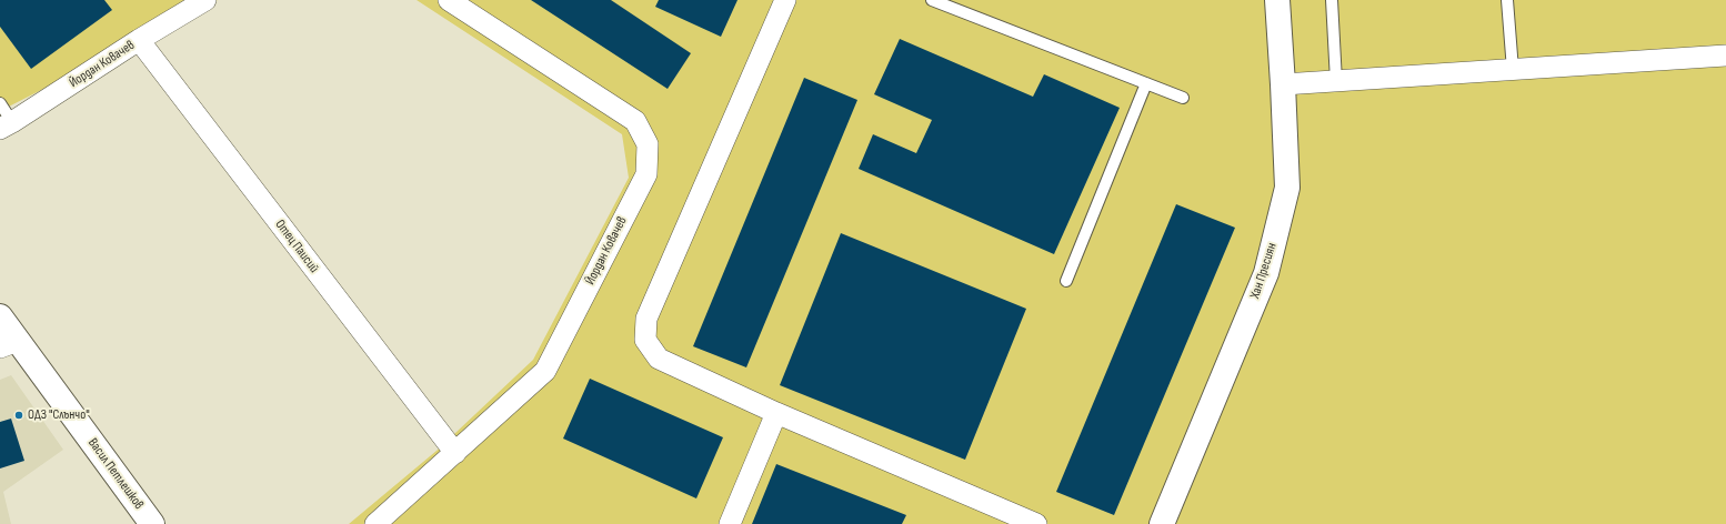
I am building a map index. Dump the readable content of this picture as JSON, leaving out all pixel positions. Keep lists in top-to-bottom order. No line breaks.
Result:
{"streets":{"street":["Йордан Ковачев","Отец Паисий","Хан Пресиян","Васил Петлешков"]},"crossings":[["Йордан Ковачев","Отец Паисий"]],"places":["ОДЗ \"Слънчо\""]}
